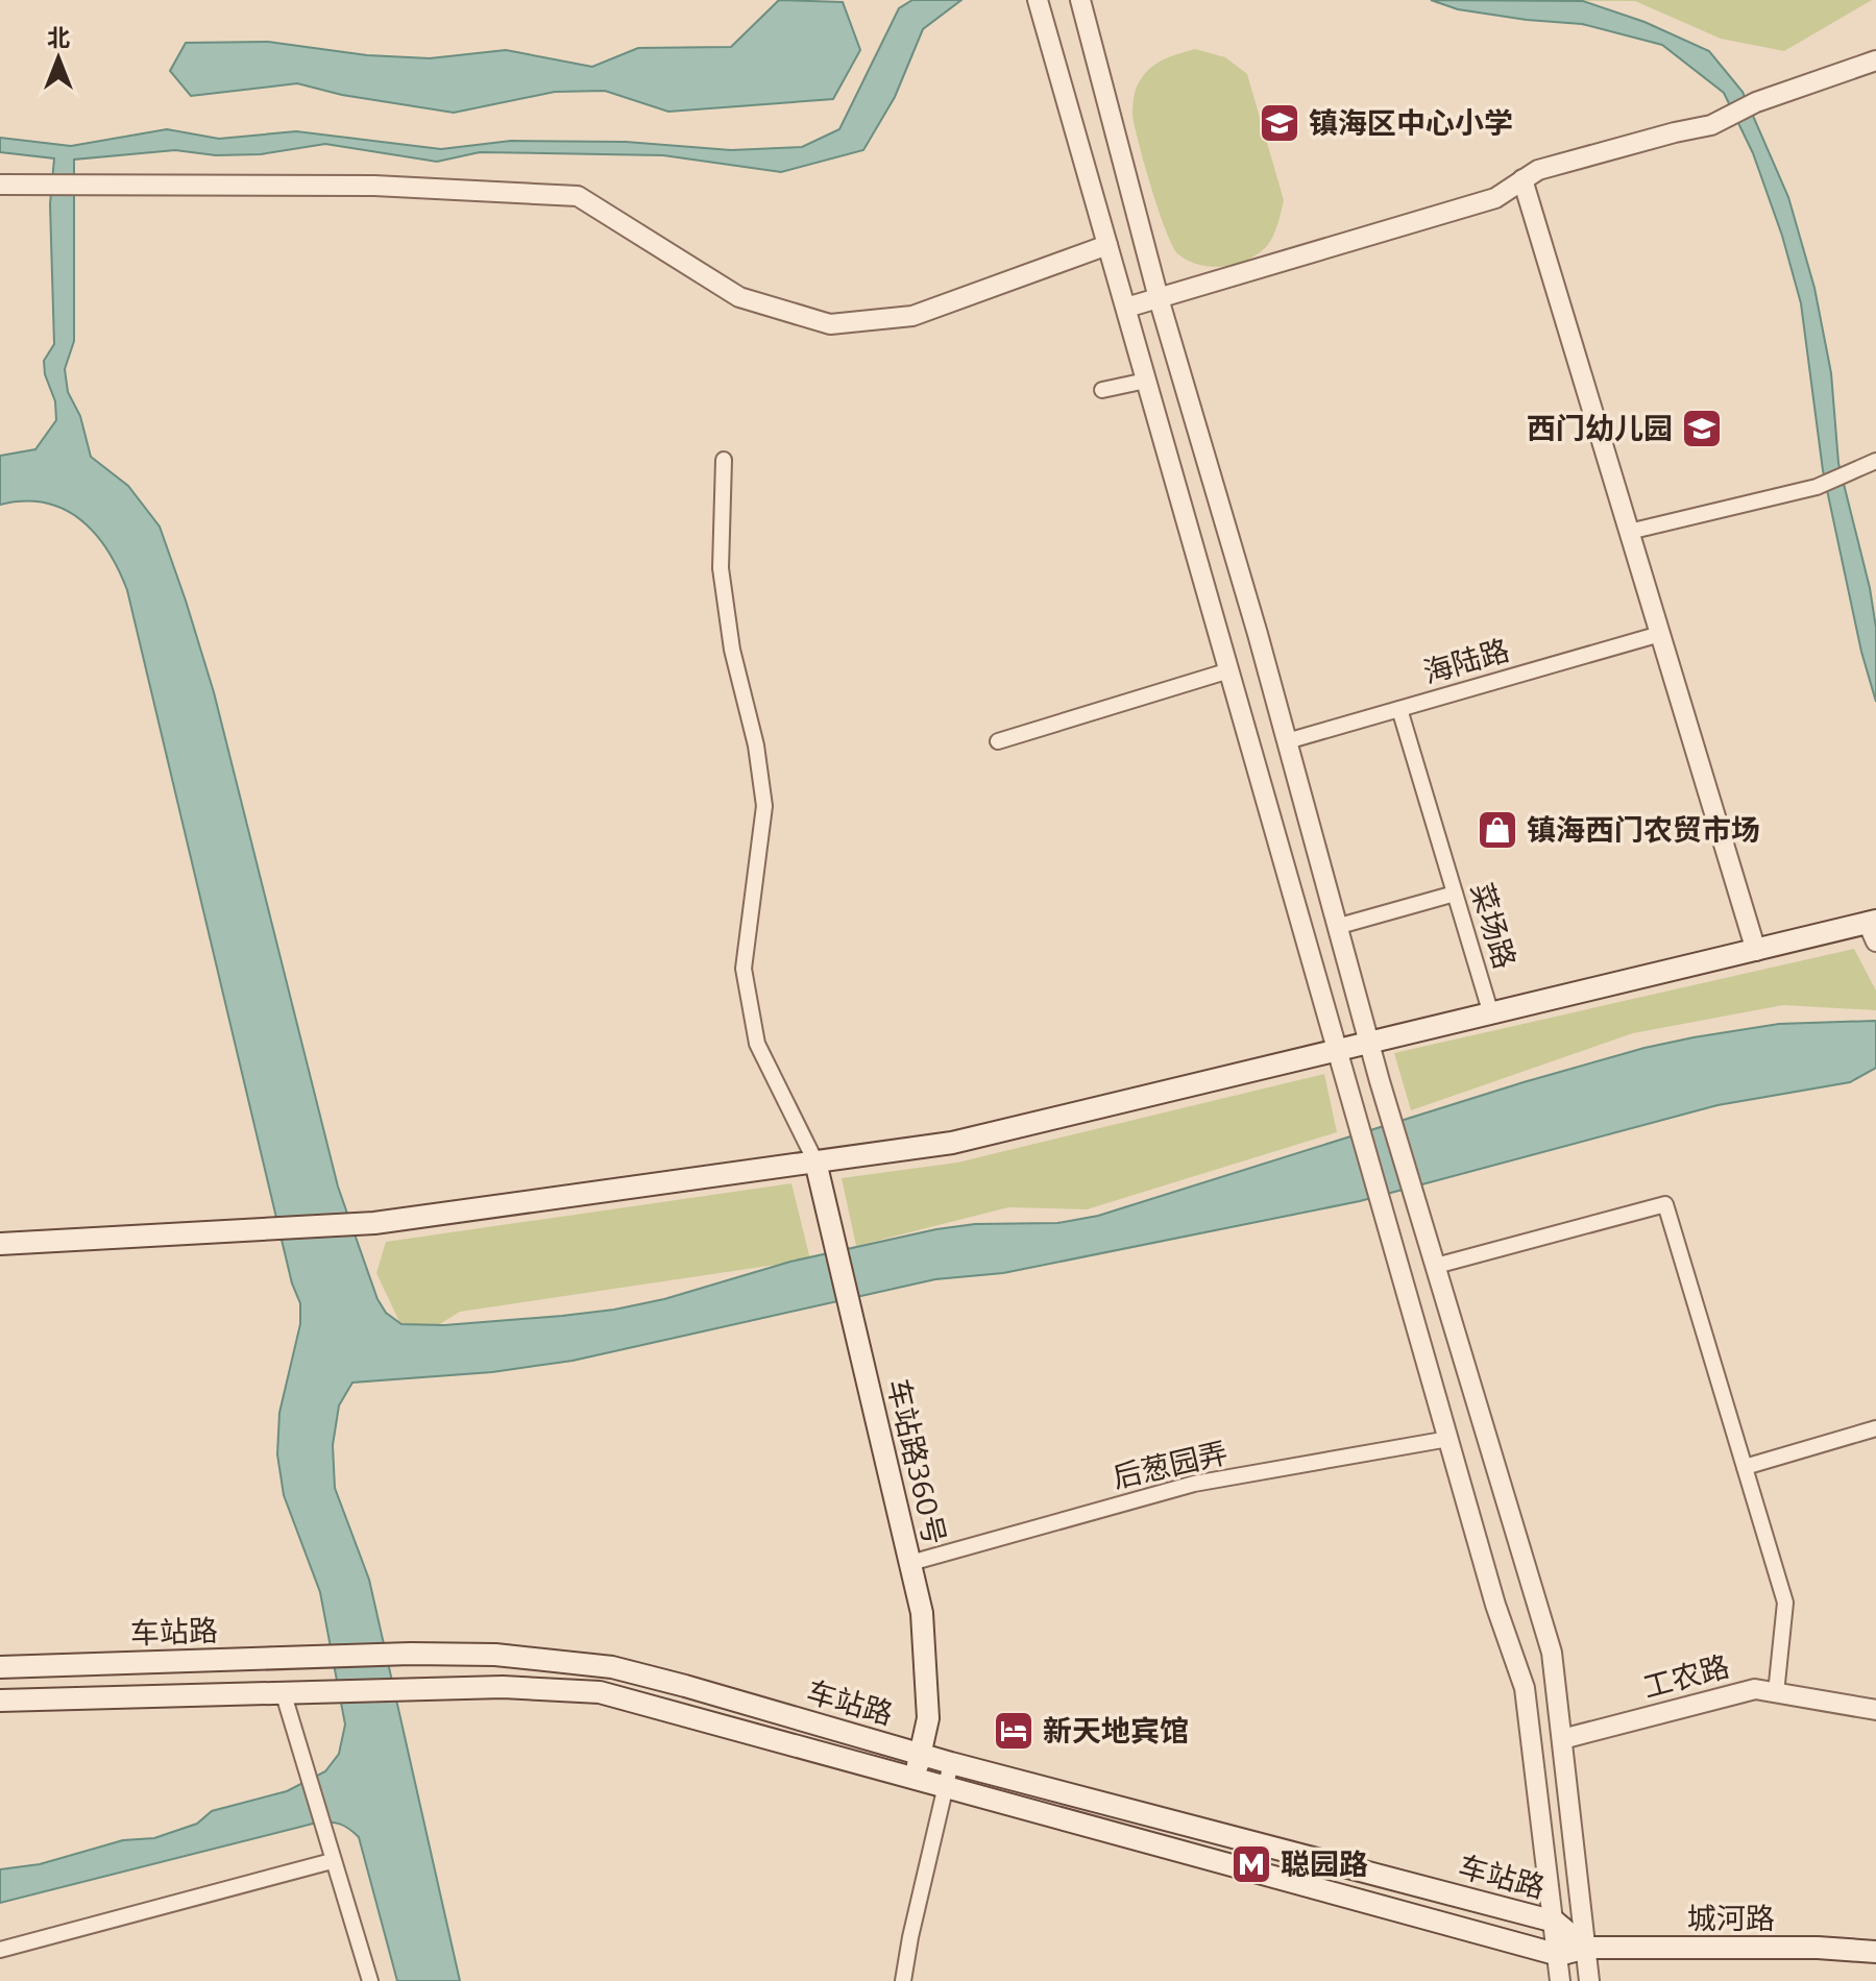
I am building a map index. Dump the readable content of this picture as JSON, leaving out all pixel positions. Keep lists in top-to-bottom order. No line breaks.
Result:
{"streets":{"main road":["车站路360号","车站路","城河路"],"street":["海陆路","菜场路","后葱园弄","工农路"]},"crossings":[["海陆路","菜场路"],["车站路360号","后葱园弄"],["车站路360号","车站路"],["车站路","城河路"]],"places":{"school or university":["镇海区中心小学","西门幼儿园"],"shop":["镇海西门农贸市场"],"hotel":["新天地宾馆"],"metro station":["聪园路"]},"north":"top"}
